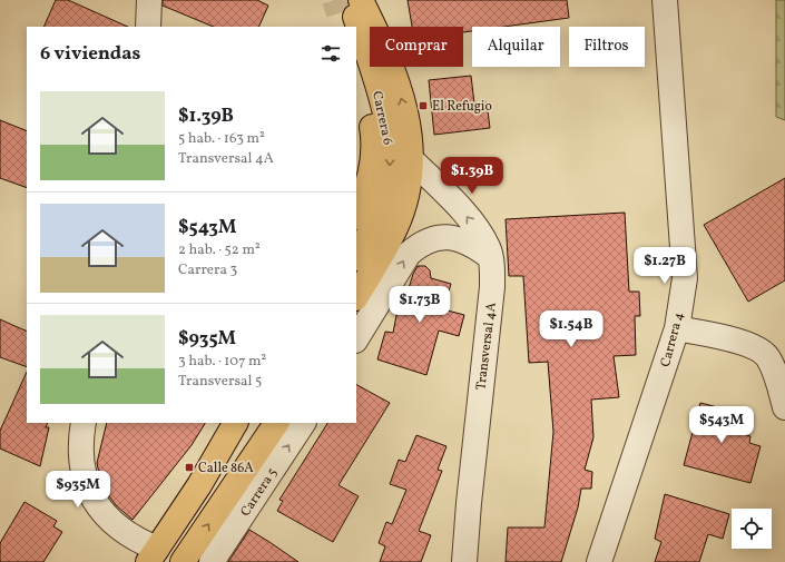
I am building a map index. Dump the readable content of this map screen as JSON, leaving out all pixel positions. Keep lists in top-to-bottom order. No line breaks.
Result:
{"streets":{"main road":["Carrera 6"],"street":["Carrera 4","Transversal 4A","Carrera 5"]},"one_way":["Carrera 5"],"places":{"transit":["El Refugio","Calle 86A"]},"page":{"chip":["Comprar","Alquilar","Filtros"],"heading":"6 viviendas","list":[{"name":"$1.39B","note":"5 hab. · 163 m² · Transversal 4A"},{"name":"$543M","note":"2 hab. · 52 m² · Carrera 3"},{"name":"$935M","note":"3 hab. · 107 m² · Transversal 5"}],"price":["$1.39B","$1.27B","$1.73B","$1.54B","$543M","$935M"]}}
